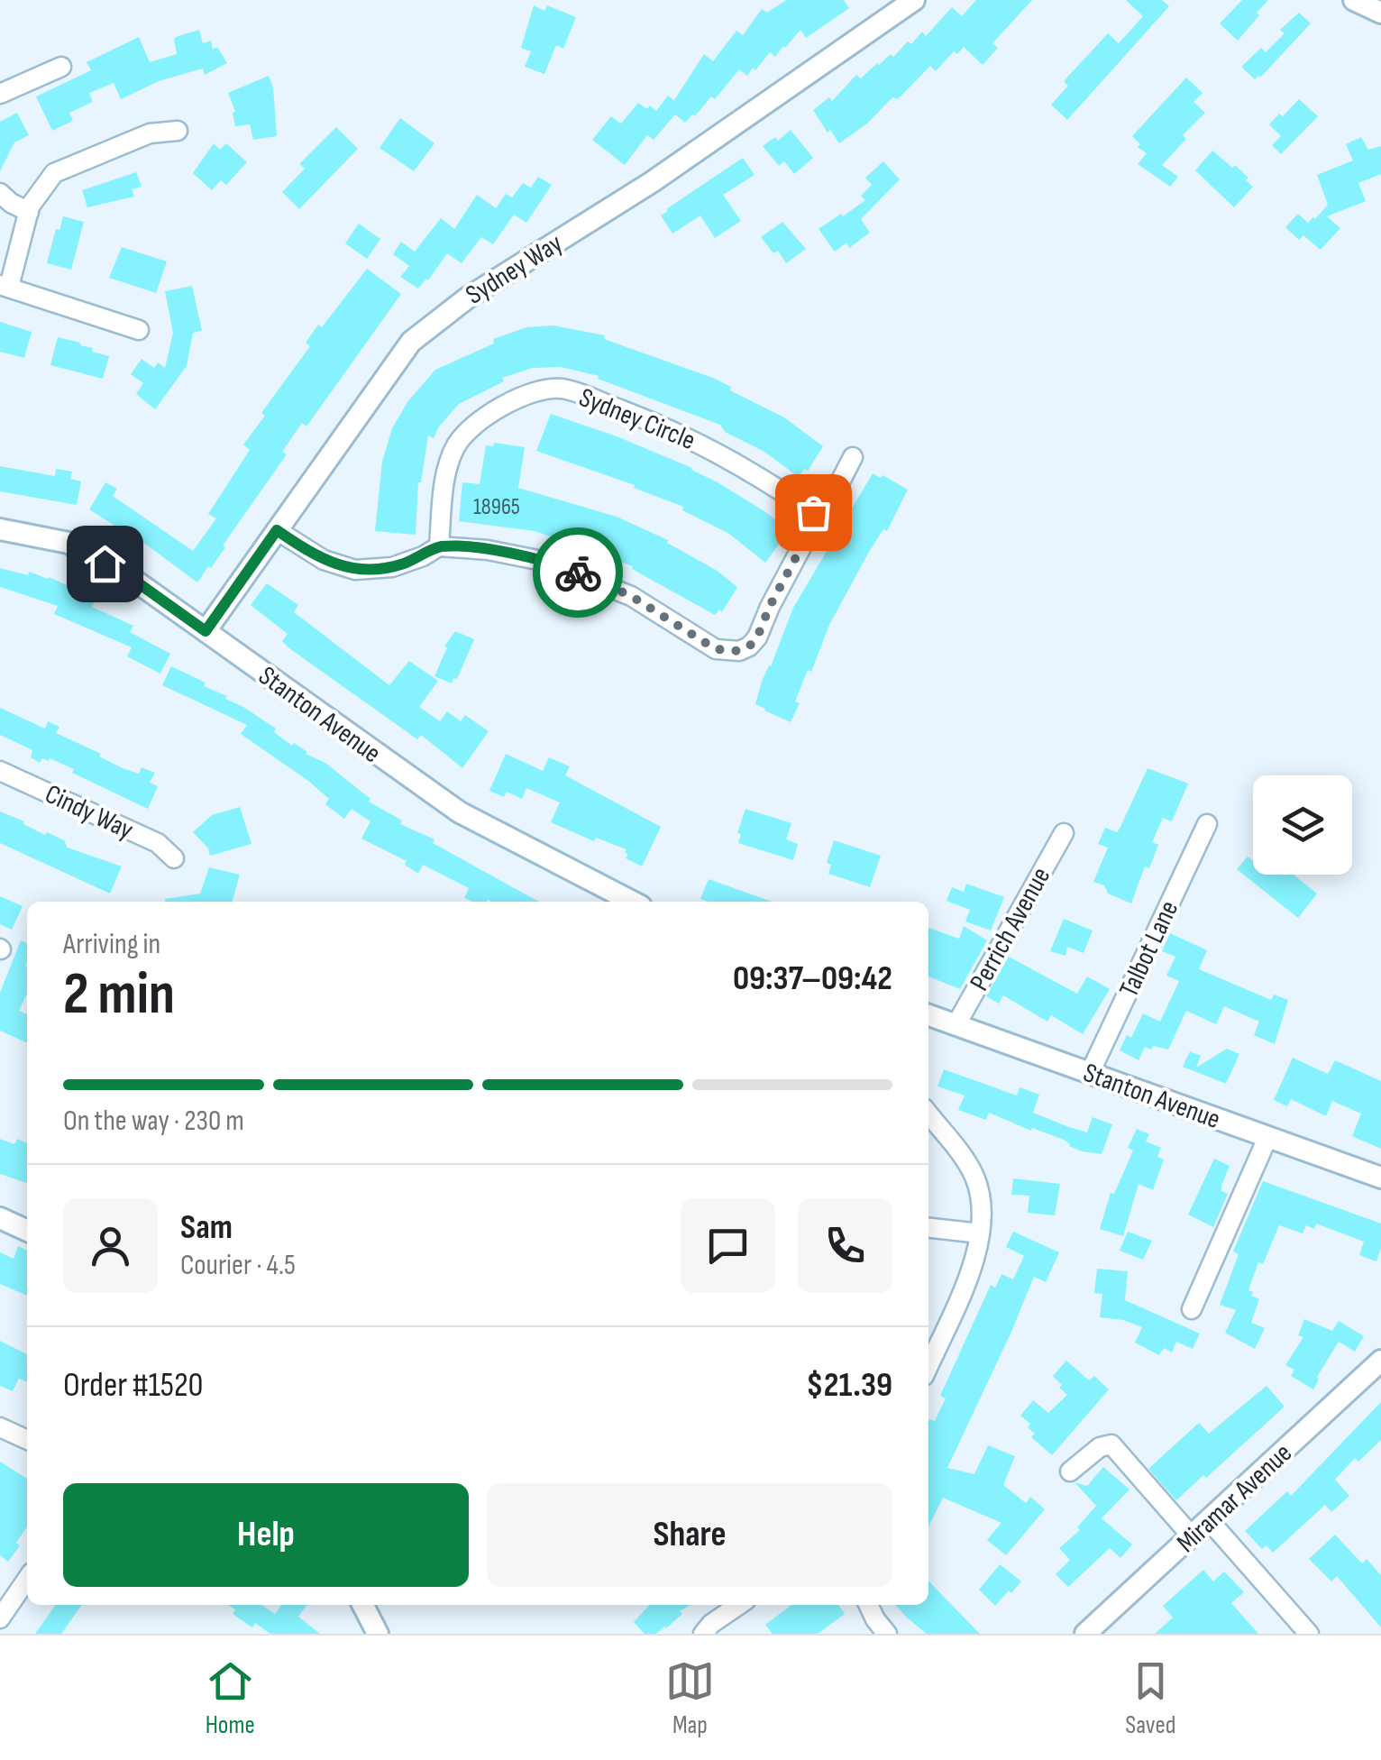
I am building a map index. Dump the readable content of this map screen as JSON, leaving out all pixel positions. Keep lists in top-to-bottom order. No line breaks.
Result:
{"streets":{"street":["Sydney Way","Sydney Circle","Stanton Avenue","Cindy Way","Perrich Avenue","Talbot Lane","Miramar Avenue"]},"crossings":[["Sydney Way","Stanton Avenue"],["Stanton Avenue","Perrich Avenue"],["Stanton Avenue","Talbot Lane"]],"house_numbers":["18965"],"page":{"heading":["2 min","Arriving in","09:37–09:42"],"panel":["Sam","Courier · 4.5","Order #1520","$21.39"],"bar":"On the way · 230 m","buttons":["Help","Share"],"tabs":["Home","Map","Saved"]}}
